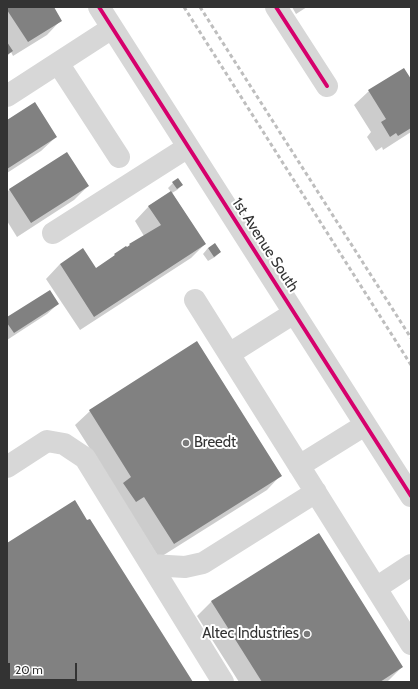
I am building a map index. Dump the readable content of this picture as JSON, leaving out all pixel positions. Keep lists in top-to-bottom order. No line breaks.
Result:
{"streets":{"street":["1st Avenue South"]},"places":["Breedt","Altec Industries"],"scale_bar":"20 m"}
